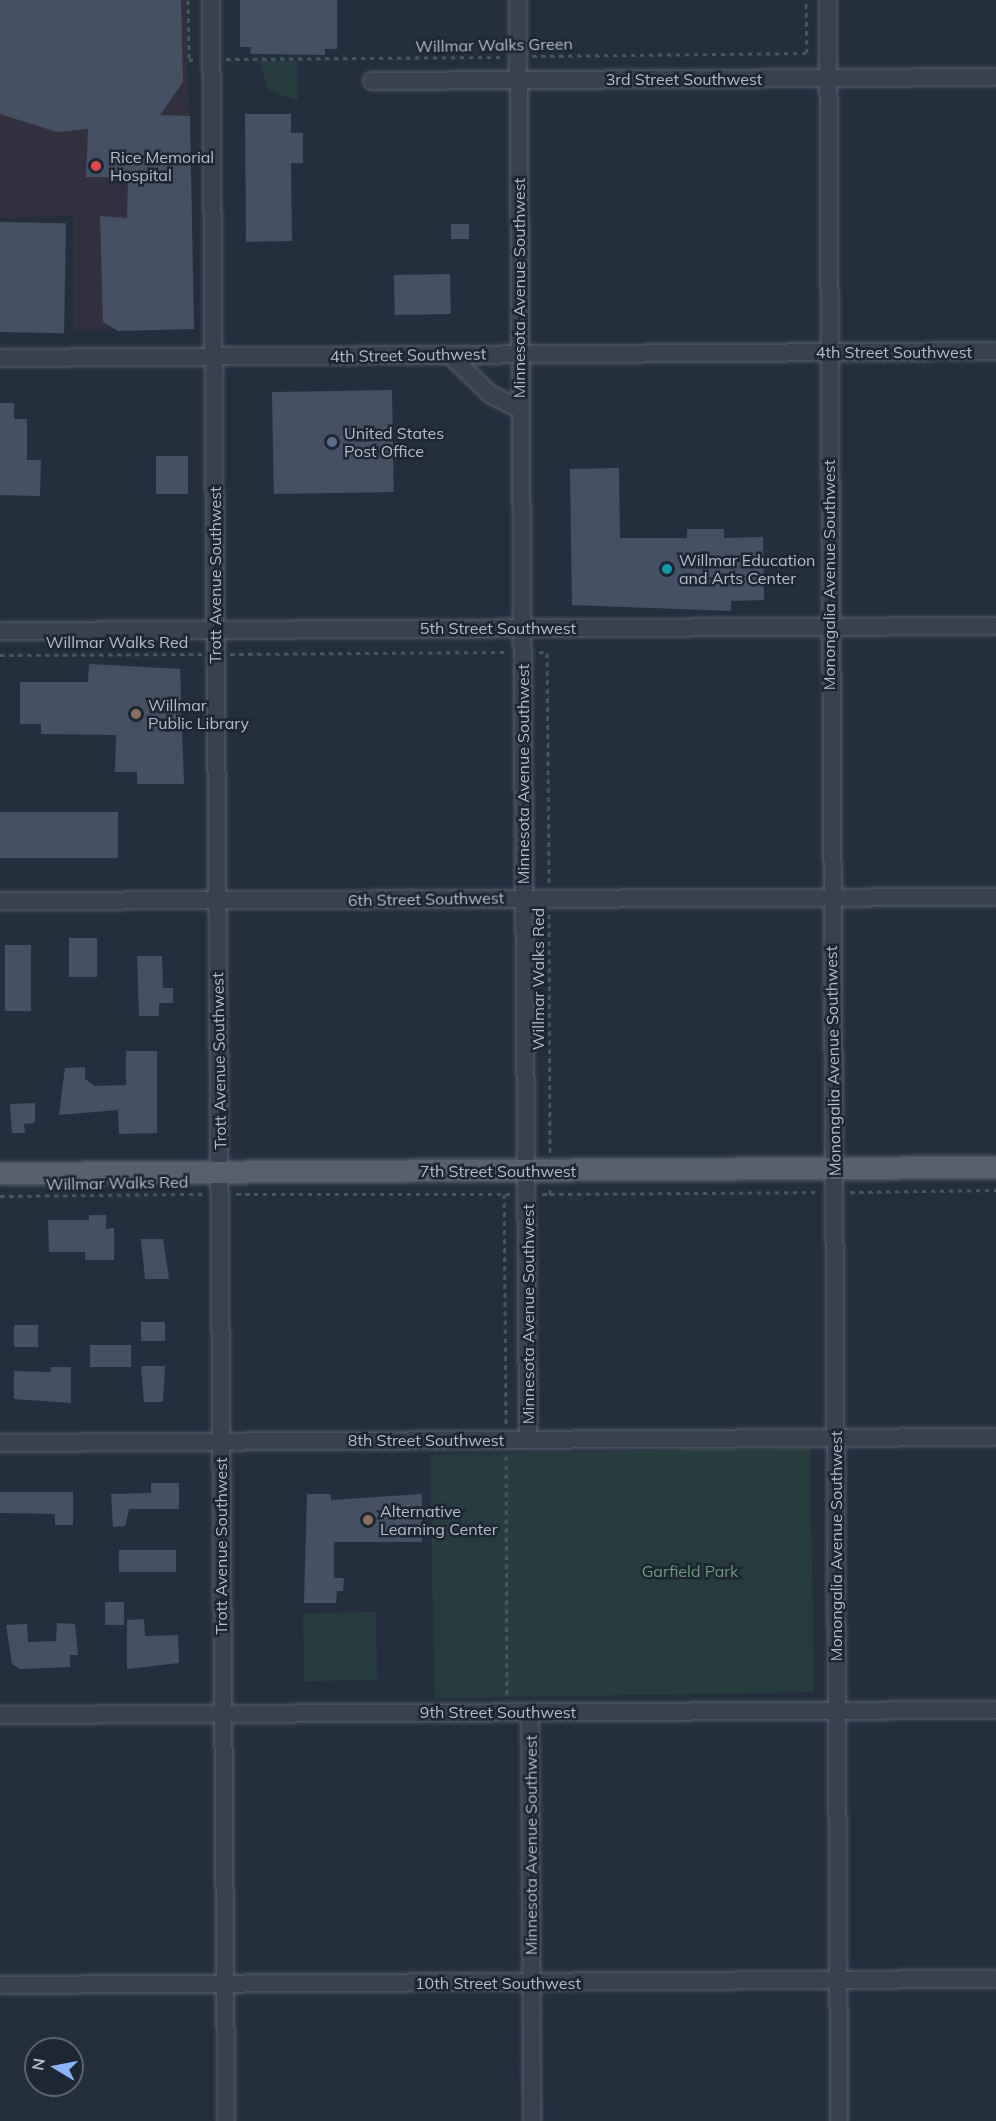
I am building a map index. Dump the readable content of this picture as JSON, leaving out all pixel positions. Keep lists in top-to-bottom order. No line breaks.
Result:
{"streets":{"main road":["7th Street Southwest"],"street":["3rd Street Southwest","Minnesota Avenue Southwest","4th Street Southwest","Trott Avenue Southwest","Monongalia Avenue Southwest","5th Street Southwest","6th Street Southwest","8th Street Southwest","9th Street Southwest","10th Street Southwest"],"path":["Willmar Walks Green","Willmar Walks Red"]},"crossings":[["Willmar Walks Green","Minnesota Avenue Southwest"],["Willmar Walks Green","Trott Avenue Southwest"],["3rd Street Southwest","Minnesota Avenue Southwest"],["3rd Street Southwest","Monongalia Avenue Southwest"],["Minnesota Avenue Southwest","4th Street Southwest"],["Minnesota Avenue Southwest","5th Street Southwest"],["Minnesota Avenue Southwest","Willmar Walks Red"],["Minnesota Avenue Southwest","6th Street Southwest"],["Minnesota Avenue Southwest","7th Street Southwest"],["Minnesota Avenue Southwest","8th Street Southwest"],["Minnesota Avenue Southwest","9th Street Southwest"],["Minnesota Avenue Southwest","10th Street Southwest"],["4th Street Southwest","Trott Avenue Southwest"],["4th Street Southwest","Monongalia Avenue Southwest"],["Trott Avenue Southwest","5th Street Southwest"],["Trott Avenue Southwest","Willmar Walks Red"],["Trott Avenue Southwest","6th Street Southwest"],["Trott Avenue Southwest","7th Street Southwest"],["Trott Avenue Southwest","8th Street Southwest"],["Trott Avenue Southwest","9th Street Southwest"],["Trott Avenue Southwest","10th Street Southwest"],["Monongalia Avenue Southwest","5th Street Southwest"],["Monongalia Avenue Southwest","6th Street Southwest"],["Monongalia Avenue Southwest","7th Street Southwest"],["Monongalia Avenue Southwest","8th Street Southwest"],["Monongalia Avenue Southwest","9th Street Southwest"],["Monongalia Avenue Southwest","10th Street Southwest"],["Willmar Walks Red","6th Street Southwest"],["Willmar Walks Red","7th Street Southwest"]],"parks":["Garfield Park"],"places":["Rice Memorial Hospital","United States Post Office","Willmar Education and Arts Center","Willmar Public Library","Alternative Learning Center"],"north":"left"}
